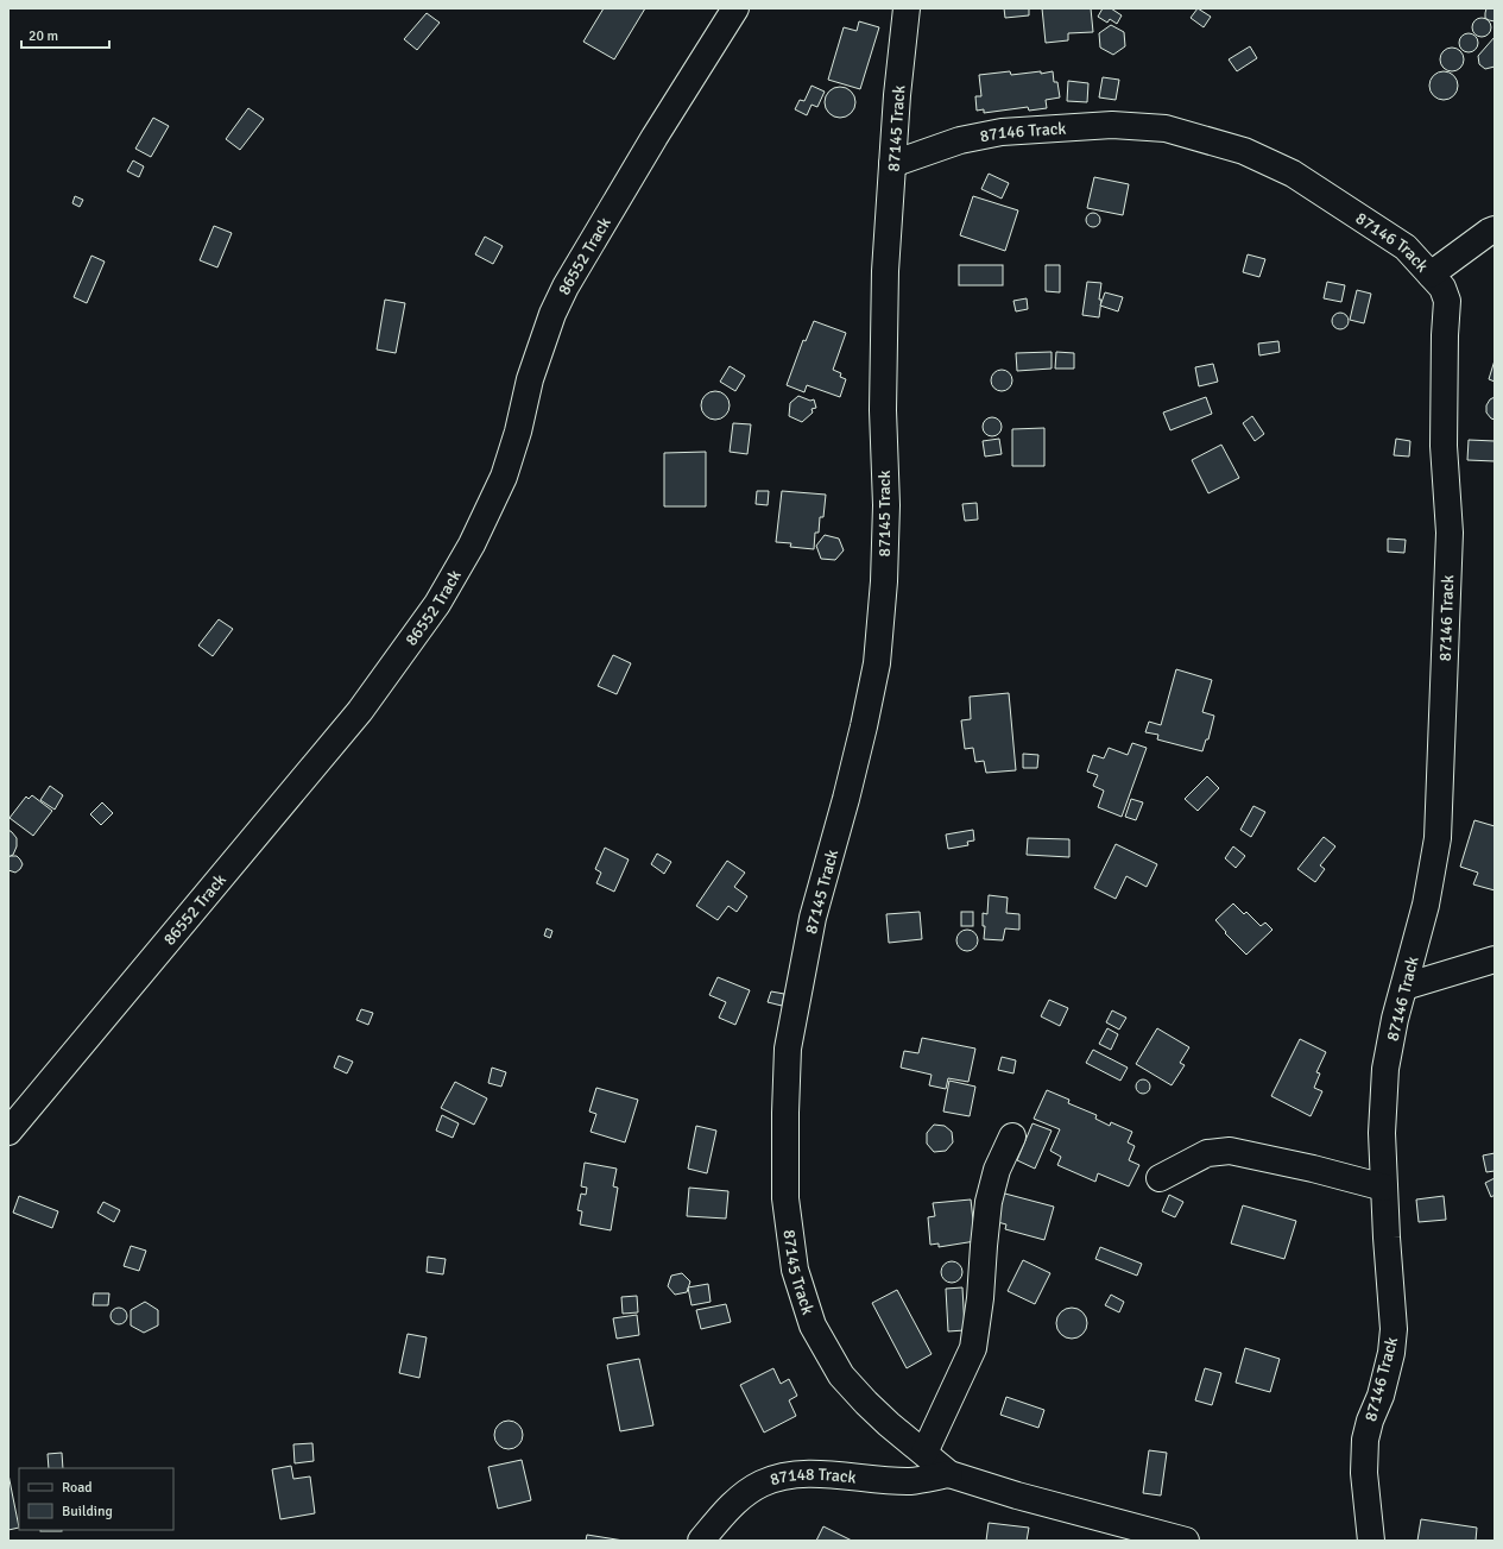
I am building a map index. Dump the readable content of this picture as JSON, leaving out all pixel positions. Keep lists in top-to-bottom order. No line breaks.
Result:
{"streets":{"street":["87145 Track","87146 Track","86552 Track","87148 Track"]},"crossings":[["87145 Track","87146 Track"],["87145 Track","87148 Track"]],"legend":["Road","Building"],"scale_bar":"20 m"}
